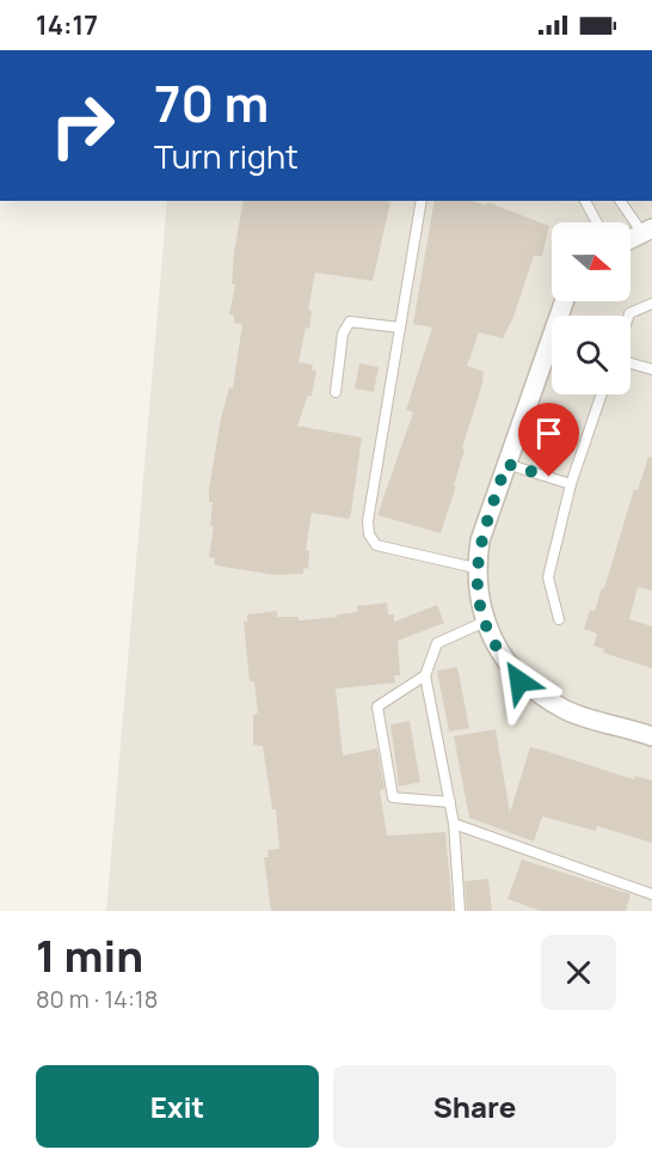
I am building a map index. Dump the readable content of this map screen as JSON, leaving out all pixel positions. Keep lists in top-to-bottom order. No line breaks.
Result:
{"north":"right","page":{"status":"14:17","turn":["70 m","Turn right"],"heading":["1 min","80 m · 14:18"],"buttons":["Exit","Share"]}}
